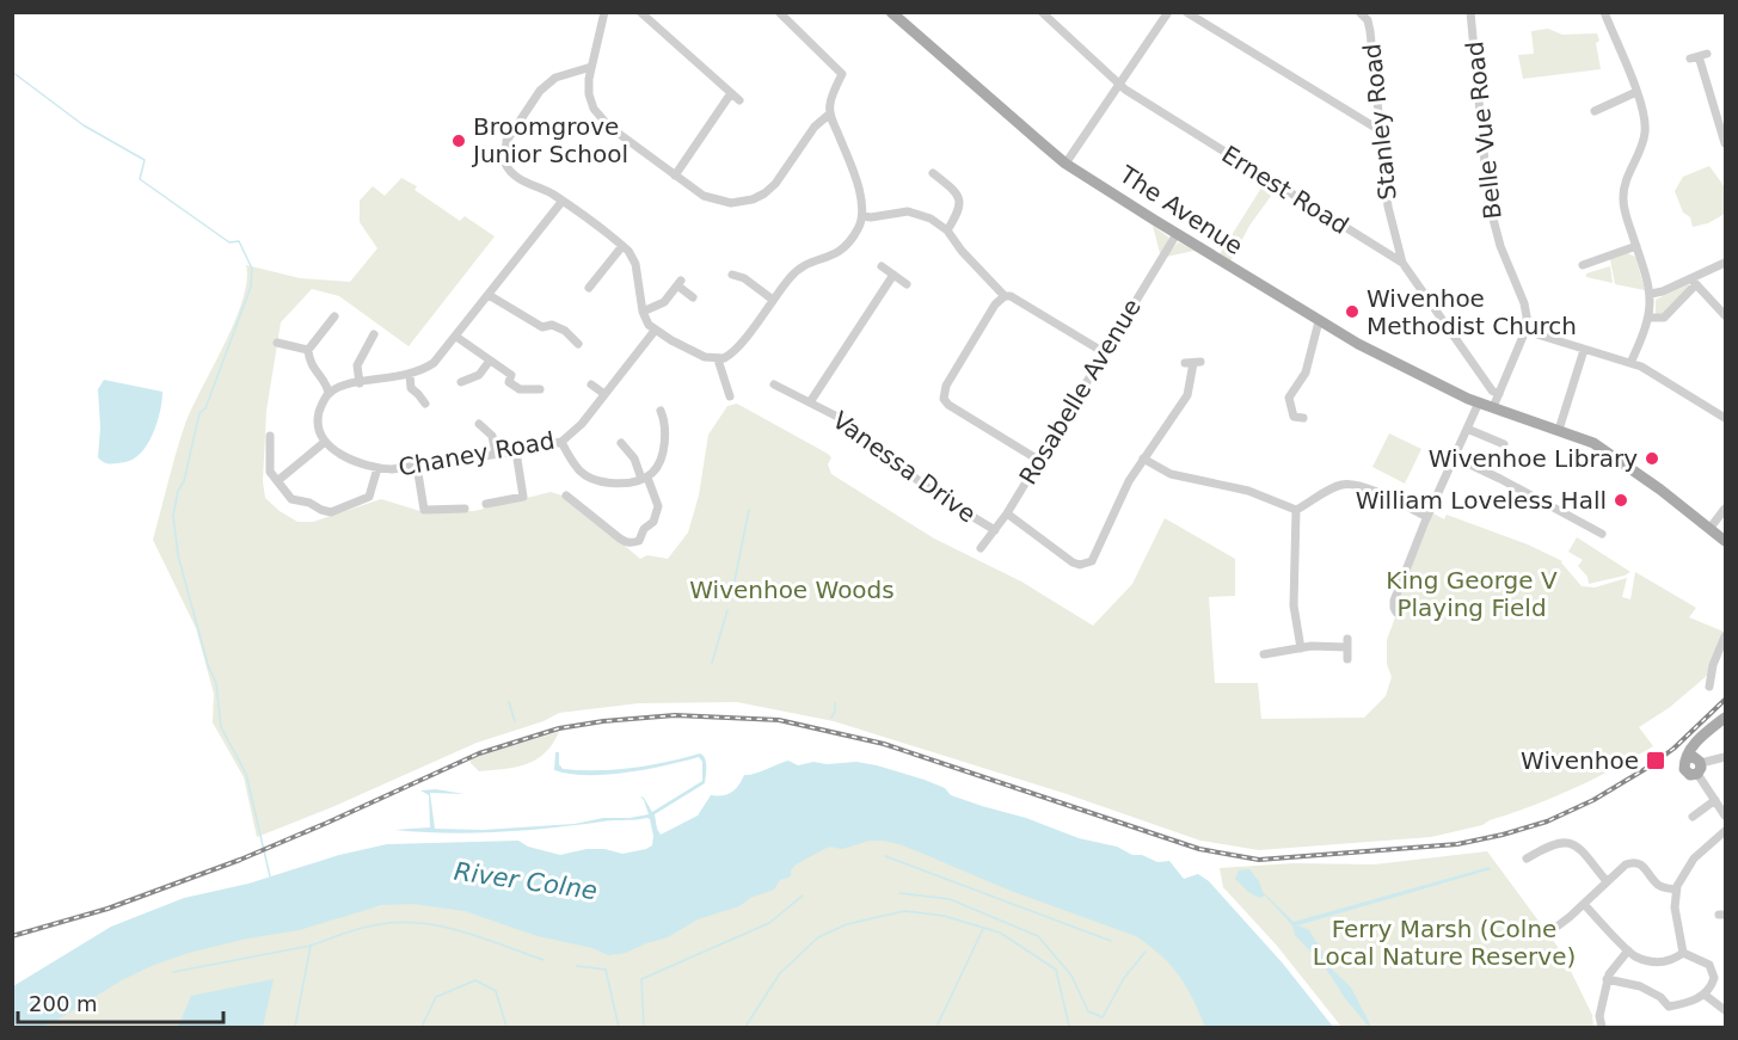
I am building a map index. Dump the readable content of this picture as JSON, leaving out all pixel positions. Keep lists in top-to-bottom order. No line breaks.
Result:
{"streets":{"main road":["The Avenue"],"street":["Stanley Road","Belle Vue Road","Ernest Road","Rosabelle Avenue","Chaney Road","Vanessa Drive"]},"crossings":[["Stanley Road","Ernest Road"],["Belle Vue Road","Ernest Road"],["Belle Vue Road","The Avenue"],["The Avenue","Rosabelle Avenue"],["Rosabelle Avenue","Vanessa Drive"]],"water":["River Colne"],"parks":["King George V Playing Field","Wivenhoe Woods","Ferry Marsh (Colne Local Nature Reserve)"],"places":{"other":["Broomgrove Junior School","Wivenhoe Methodist Church","Wivenhoe Library","William Loveless Hall"],"transit":["Wivenhoe"]},"scale_bar":"200 m"}
